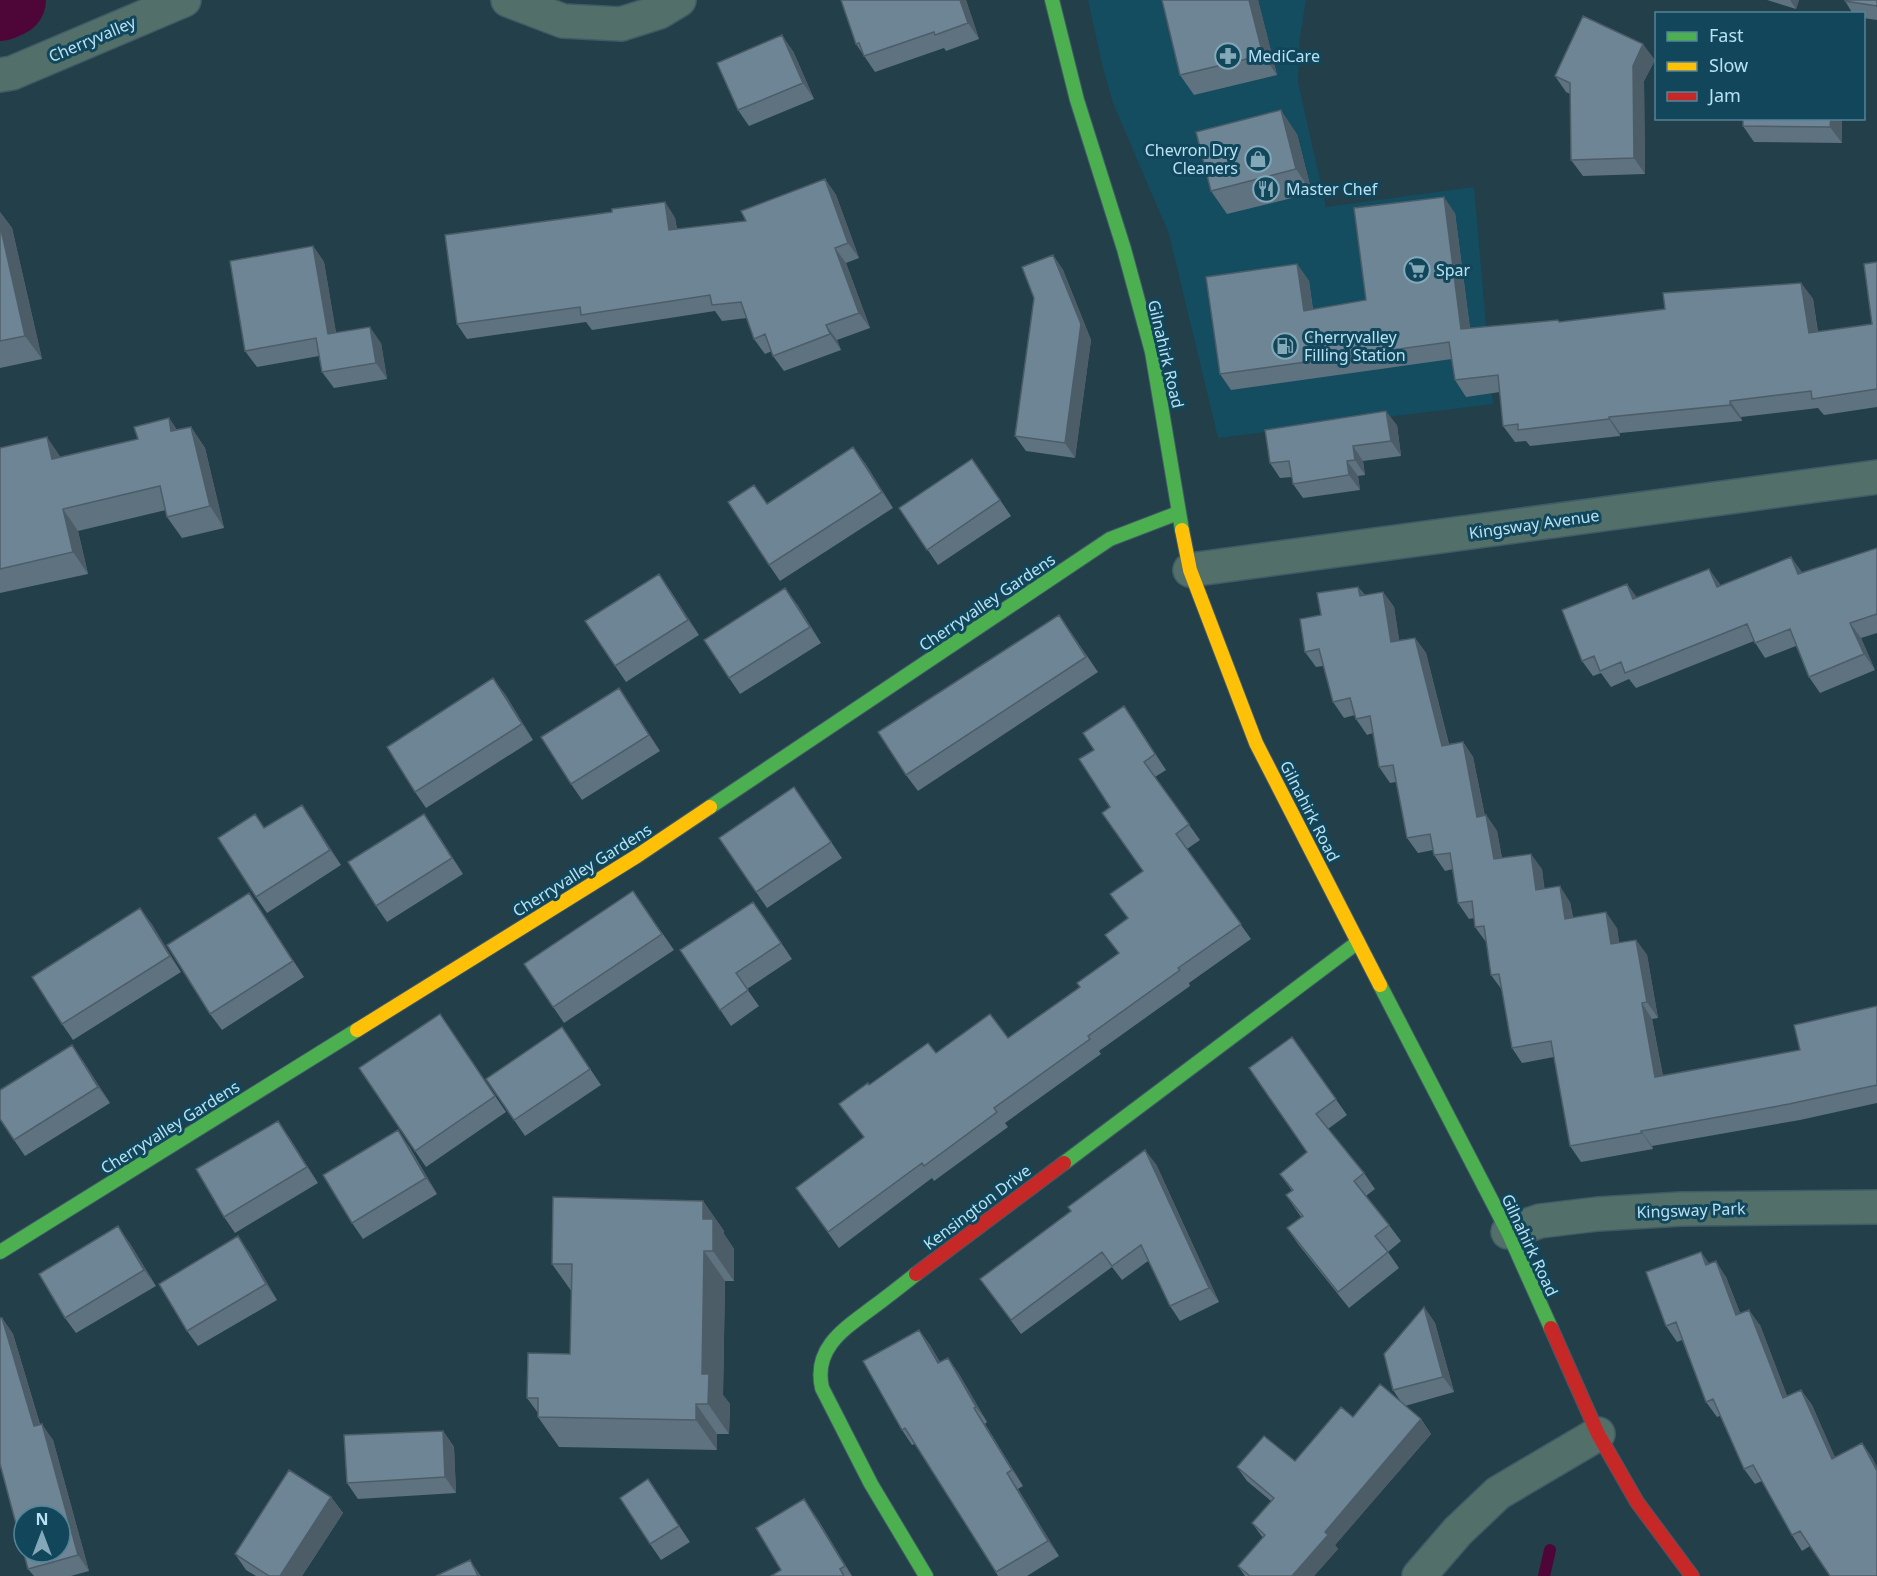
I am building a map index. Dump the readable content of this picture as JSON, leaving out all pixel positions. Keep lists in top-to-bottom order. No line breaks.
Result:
{"streets":{"street":["Cherryvalley","Gilnahirk Road","Kingsway Avenue","Cherryvalley Gardens","Kensington Drive","Kingsway Park"]},"crossings":[["Gilnahirk Road","Kingsway Avenue"],["Gilnahirk Road","Cherryvalley Gardens"],["Gilnahirk Road","Kensington Drive"],["Gilnahirk Road","Kingsway Park"]],"places":{"pharmacy":["MediCare"],"shop":["Chevron Dry Cleaners"],"restaurant":["Master Chef"],"supermarket":["Spar"],"fuel station":["Cherryvalley Filling Station"]},"legend":["Fast","Slow","Jam"],"north":"top"}
